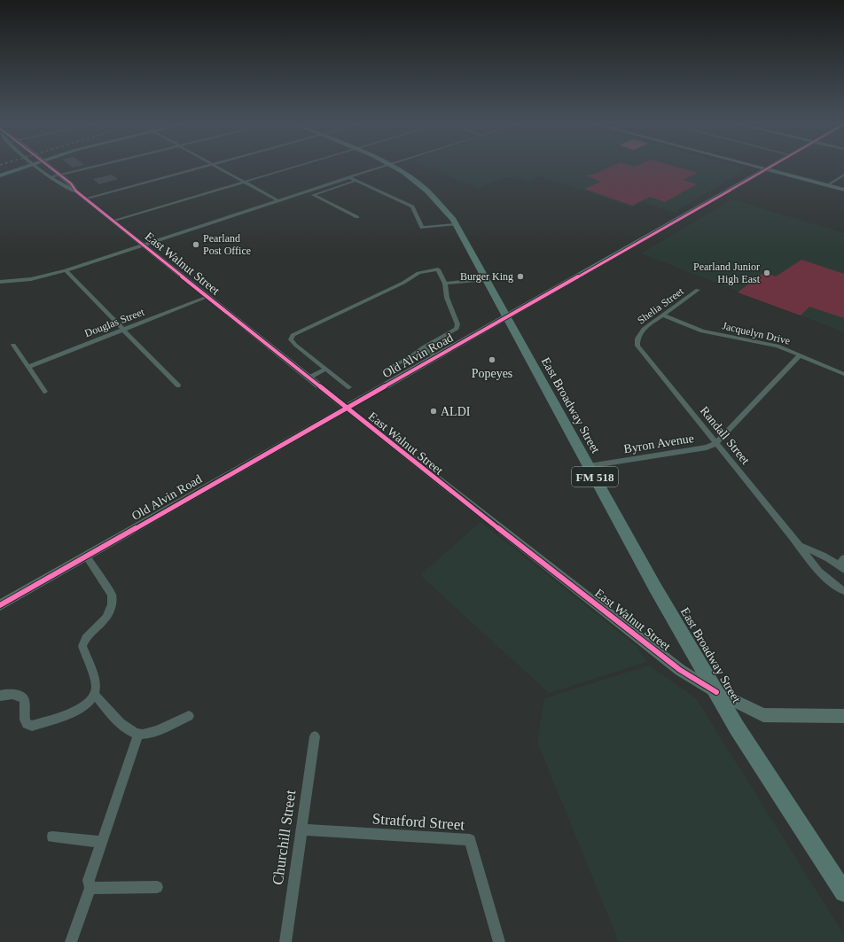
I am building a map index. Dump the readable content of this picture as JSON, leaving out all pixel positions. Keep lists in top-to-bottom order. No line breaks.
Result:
{"streets":{"main road":["East Broadway Street","FM 518"],"street":["East Walnut Street","Shelia Street","Douglas Street","Jacquelyn Drive","Old Alvin Road","Randall Street","Byron Avenue","Stratford Street","Churchill Street"]},"crossings":[["East Walnut Street","Douglas Street"],["East Walnut Street","Old Alvin Road"],["East Walnut Street","East Broadway Street"],["Shelia Street","Jacquelyn Drive"],["Shelia Street","Randall Street"],["Jacquelyn Drive","Byron Avenue"],["Old Alvin Road","East Broadway Street"],["East Broadway Street","Byron Avenue"],["Randall Street","Byron Avenue"],["Stratford Street","Churchill Street"]],"places":["Pearland Post Office","Pearland Junior High East","Burger King","Popeyes","ALDI"]}
